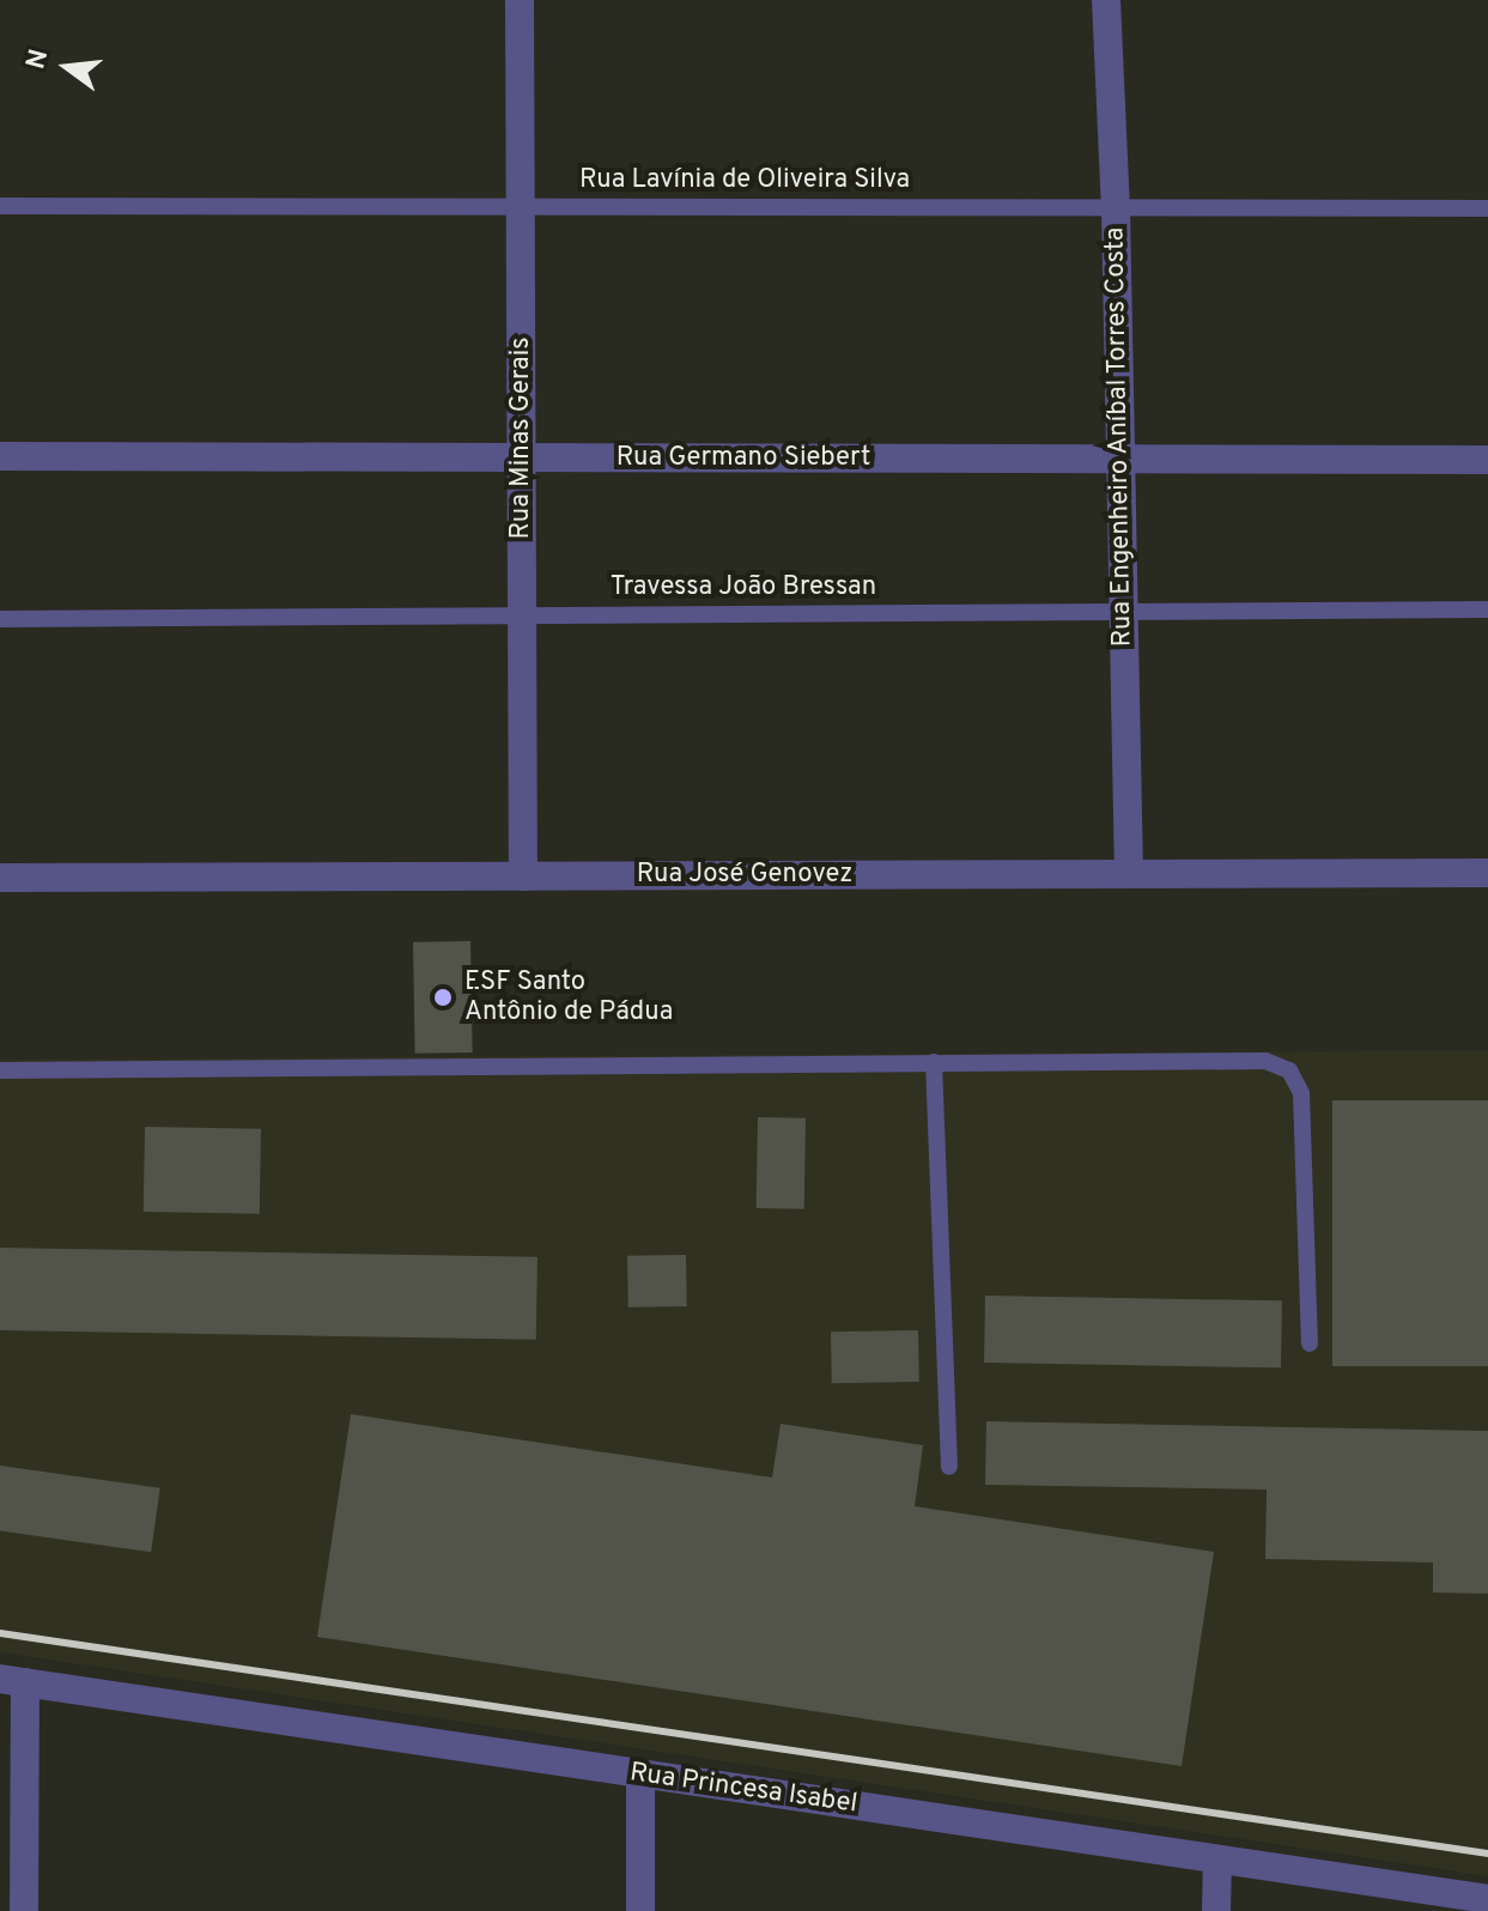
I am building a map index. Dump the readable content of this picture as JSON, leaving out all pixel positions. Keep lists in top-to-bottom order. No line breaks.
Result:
{"streets":{"street":["Rua Engenheiro Aníbal Torres Costa","Rua Minas Gerais","Rua Germano Siebert","Rua José Genovez","Rua Princesa Isabel"],"lane":["Rua Lavínia de Oliveira Silva","Travessa João Bressan"]},"crossings":[["Rua Lavínia de Oliveira Silva","Rua Engenheiro Aníbal Torres Costa"],["Rua Lavínia de Oliveira Silva","Rua Minas Gerais"],["Rua Engenheiro Aníbal Torres Costa","Rua Germano Siebert"],["Rua Engenheiro Aníbal Torres Costa","Travessa João Bressan"],["Rua Engenheiro Aníbal Torres Costa","Rua José Genovez"],["Rua Minas Gerais","Rua Germano Siebert"],["Rua Minas Gerais","Travessa João Bressan"],["Rua Minas Gerais","Rua José Genovez"]],"places":["ESF Santo Antônio de Pádua"],"north":"left"}
